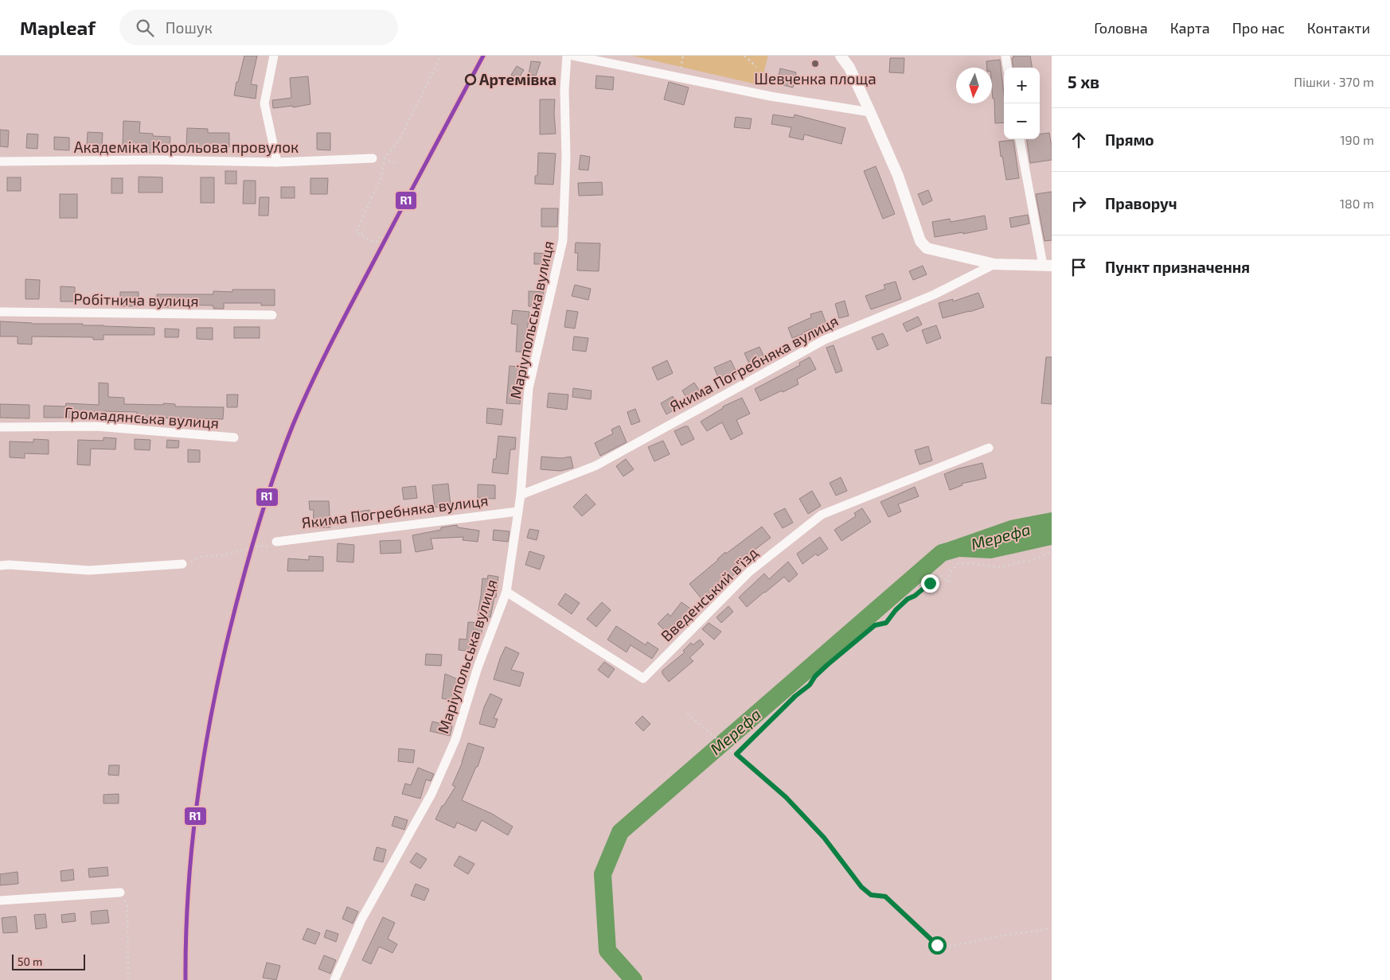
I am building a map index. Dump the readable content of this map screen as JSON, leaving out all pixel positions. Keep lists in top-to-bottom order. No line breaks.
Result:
{"streets":{"street":["Академіка Корольова провулок","Робітнича вулиця","Маріупольська вулиця","Якима Погребняка вулиця","Громадянська вулиця","Введенський в'їзд"]},"crossings":[["Маріупольська вулиця","Якима Погребняка вулиця"],["Маріупольська вулиця","Введенський в'їзд"]],"water":["Мерефа"],"places":["Шевченка площа","Артемівка"],"lines":["transit line R1"],"scale_bar":"50 m","north":"bottom","page":{"header":"Mapleaf","search":"Пошук","nav":["Головна","Карта","Про нас","Контакти"],"heading":["5 хв","Пішки · 370 m"],"map_buttons":["+","−"],"list":[["Прямо","190 m"],["Праворуч","180 m"],"Пункт призначення"],"scale":"50 m"}}
